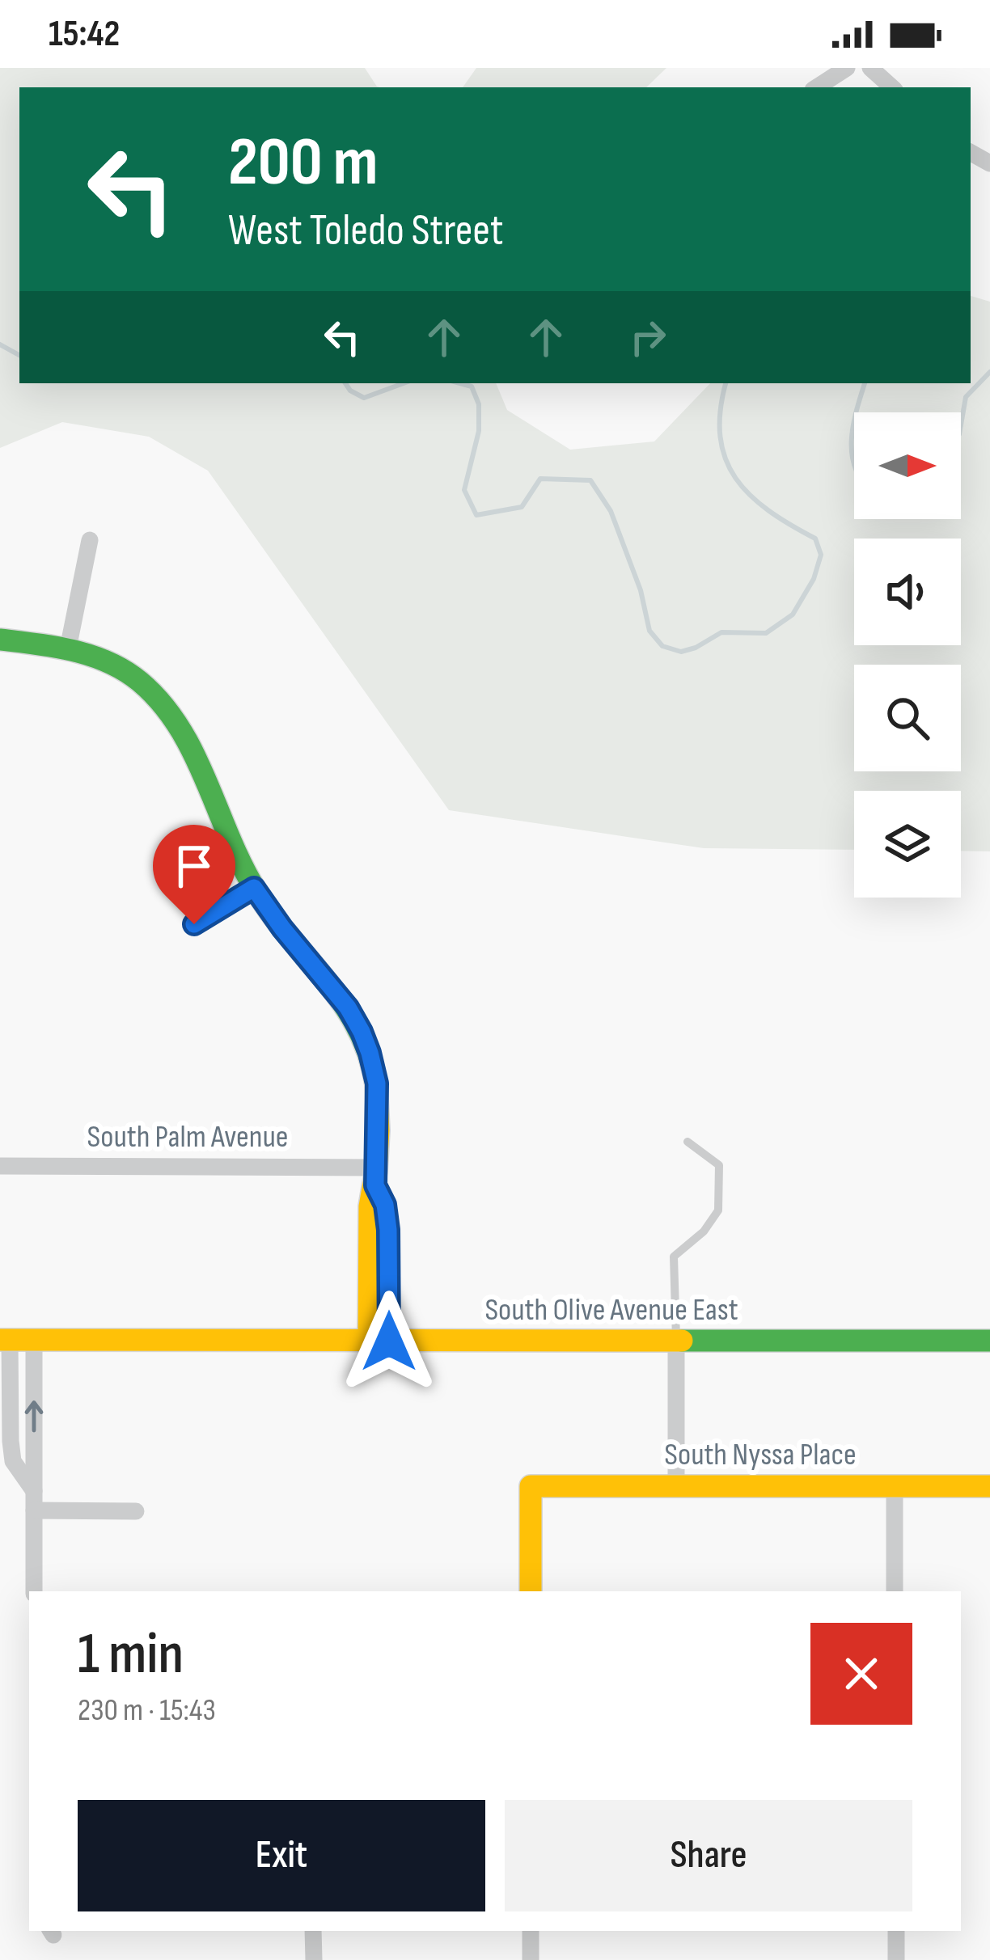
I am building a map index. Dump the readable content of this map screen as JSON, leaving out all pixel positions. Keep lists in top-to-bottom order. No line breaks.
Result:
{"streets":{"street":["South Palm Avenue","South Olive Avenue East","South Nyssa Place"]},"north":"right","page":{"status":"15:42","turn":["200 m","West Toledo Street"],"heading":["1 min","230 m · 15:43"],"buttons":["Exit","Share"]}}
